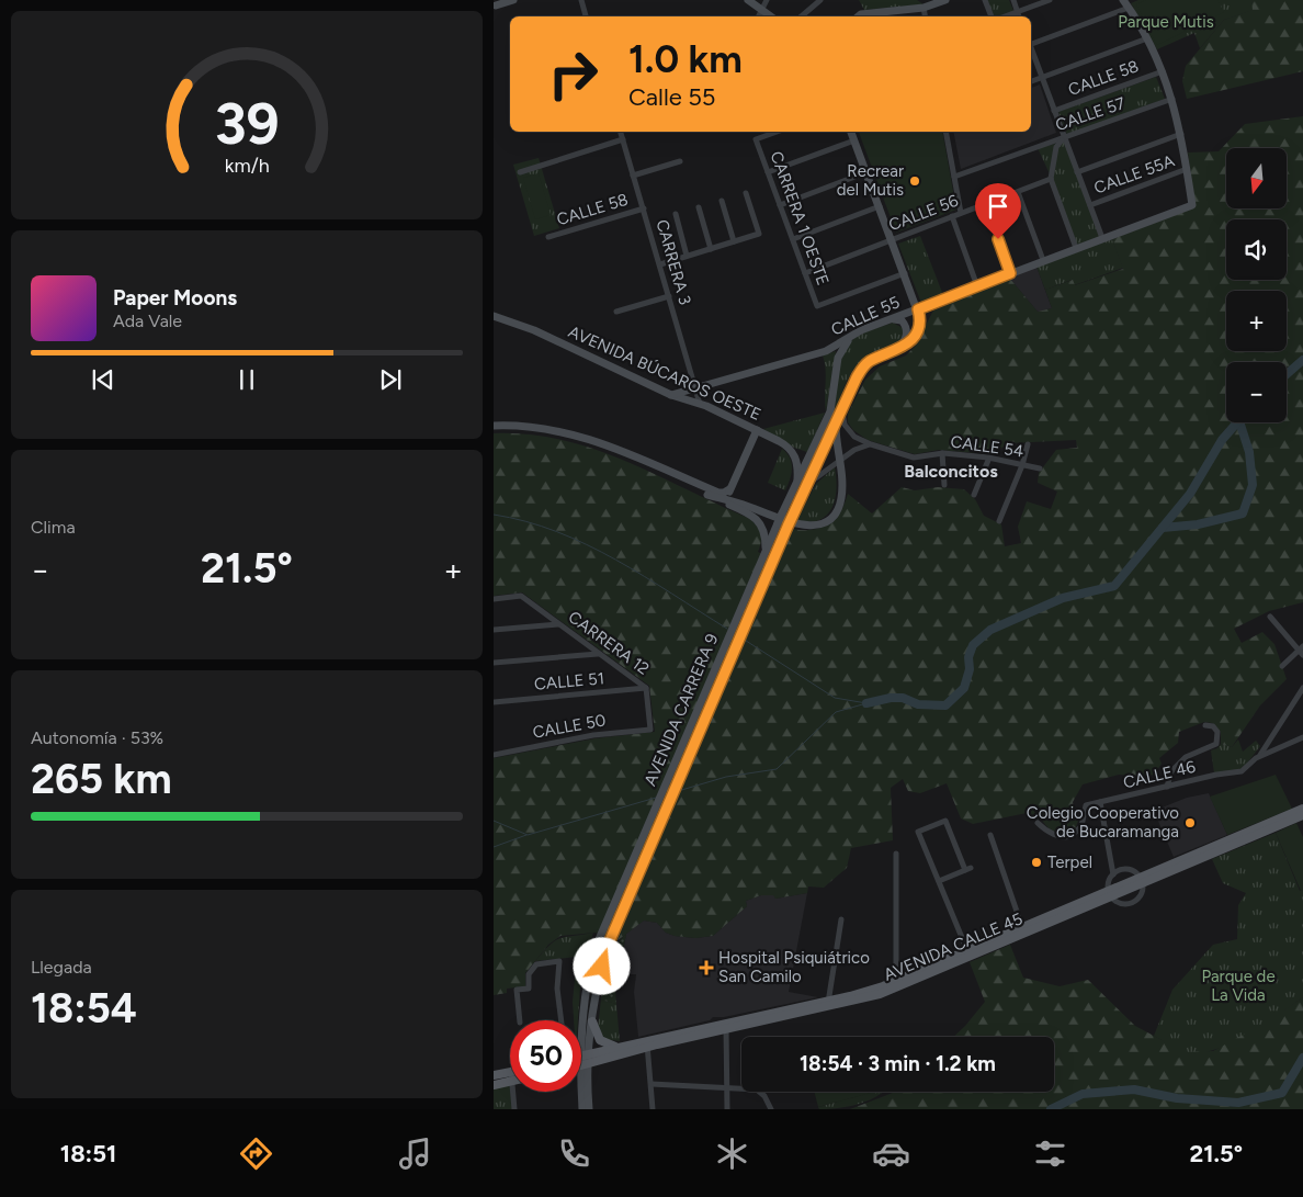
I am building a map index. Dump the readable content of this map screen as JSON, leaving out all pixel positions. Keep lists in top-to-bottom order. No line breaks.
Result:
{"streets":{"main road":["CALLE 55","AVENIDA BÚCAROS OESTE","AVENIDA CARRERA 9","AVENIDA CALLE 45"],"street":["CALLE 58","CALLE 57","CALLE 55A","CALLE 56","CARRERA 1 OESTE","CARRERA 3","CALLE 54","CARRERA 12","CALLE 51","CALLE 50","CALLE 46"]},"crossings":[["CALLE 58","CARRERA 3"],["CALLE 55A","CALLE 55"],["CALLE 56","CARRERA 1 OESTE"],["CARRERA 3","CALLE 55"],["CARRERA 3","AVENIDA BÚCAROS OESTE"],["CALLE 55","AVENIDA BÚCAROS OESTE"],["CALLE 55","AVENIDA CARRERA 9"],["AVENIDA BÚCAROS OESTE","AVENIDA CARRERA 9"],["CALLE 54","AVENIDA CARRERA 9"],["CARRERA 12","CALLE 51"],["CARRERA 12","CALLE 50"],["AVENIDA CARRERA 9","AVENIDA CALLE 45"]],"districts":["Balconcitos"],"parks":["Parque Mutis","Parque de La Vida"],"places":{"other":["Recrear del Mutis","Colegio Cooperativo de Bucaramanga","Terpel"],"health":["Hospital Psiquiátrico San Camilo"]},"north":"bottom","page":{"turn":["1.0 km","Calle 55"],"map_buttons":["+","−"],"song":["Paper Moons","Ada Vale"],"tile":["Clima",["Autonomía · 53%","265 km"],["Llegada","18:54"]],"heat":["−","21.5°","+"],"limit":"50","trip":"18:54 · 3 min · 1.2 km","tabs":["18:51","21.5°"],"gauge":["39","km/h"]}}
